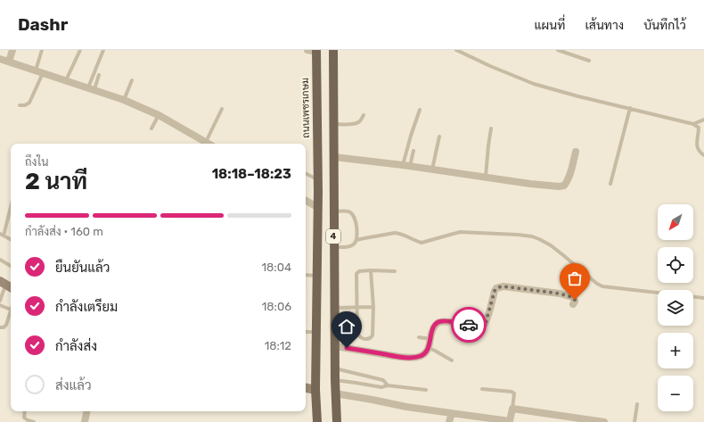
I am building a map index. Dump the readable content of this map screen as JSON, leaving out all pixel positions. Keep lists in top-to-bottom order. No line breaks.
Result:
{"streets":{"main road":["ถนนเพชรเกษม","4"]},"north":"bottom left","page":{"header":"Dashr","nav":["แผนที่","เส้นทาง","บันทึกไว้"],"heading":["2 นาที","ถึงใน","18:18–18:23"],"map_buttons":["+","−"],"bar":"กำลังส่ง · 160 m","list":[["ยืนยันแล้ว","18:04"],["กำลังเตรียม","18:06"],["กำลังส่ง","18:12"],"ส่งแล้ว"]}}
